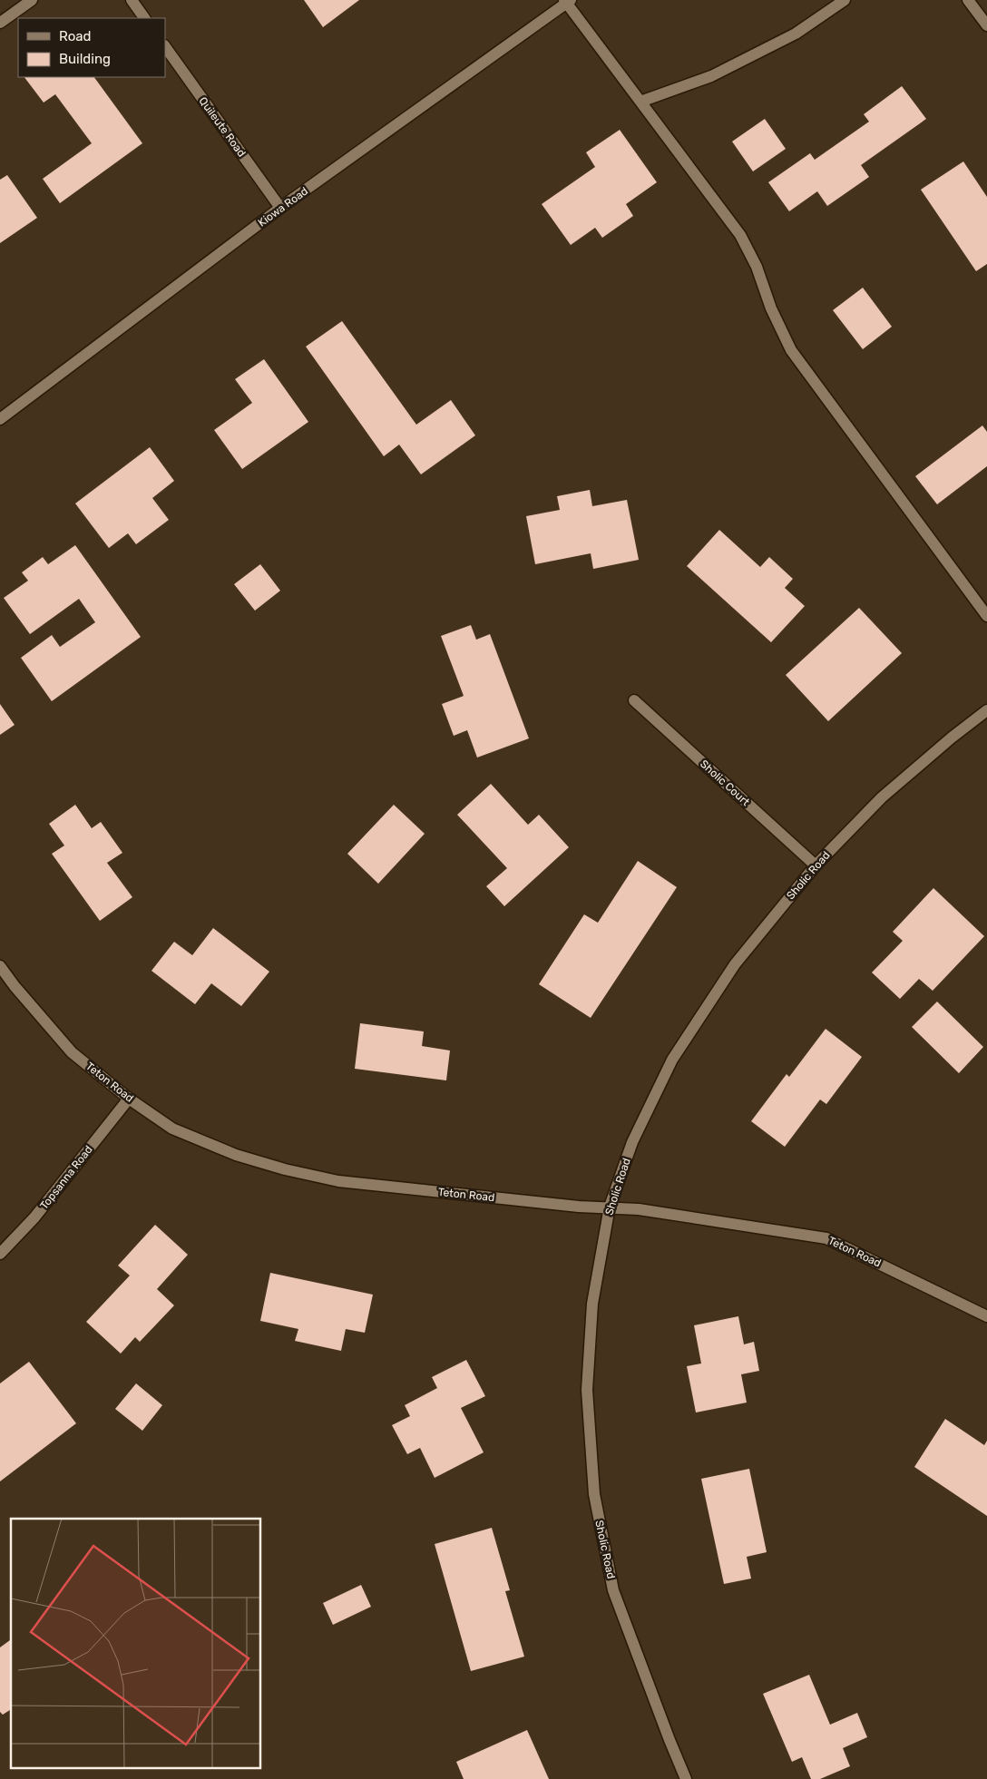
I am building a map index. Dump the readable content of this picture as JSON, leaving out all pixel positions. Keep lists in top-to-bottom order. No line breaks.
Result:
{"streets":{"street":["Quileute Road","Kiowa Road","Sholic Court","Sholic Road","Teton Road","Topsanna Road"]},"crossings":[["Quileute Road","Kiowa Road"],["Sholic Court","Sholic Road"],["Sholic Road","Teton Road"],["Teton Road","Topsanna Road"]],"legend":["Road","Building"]}
